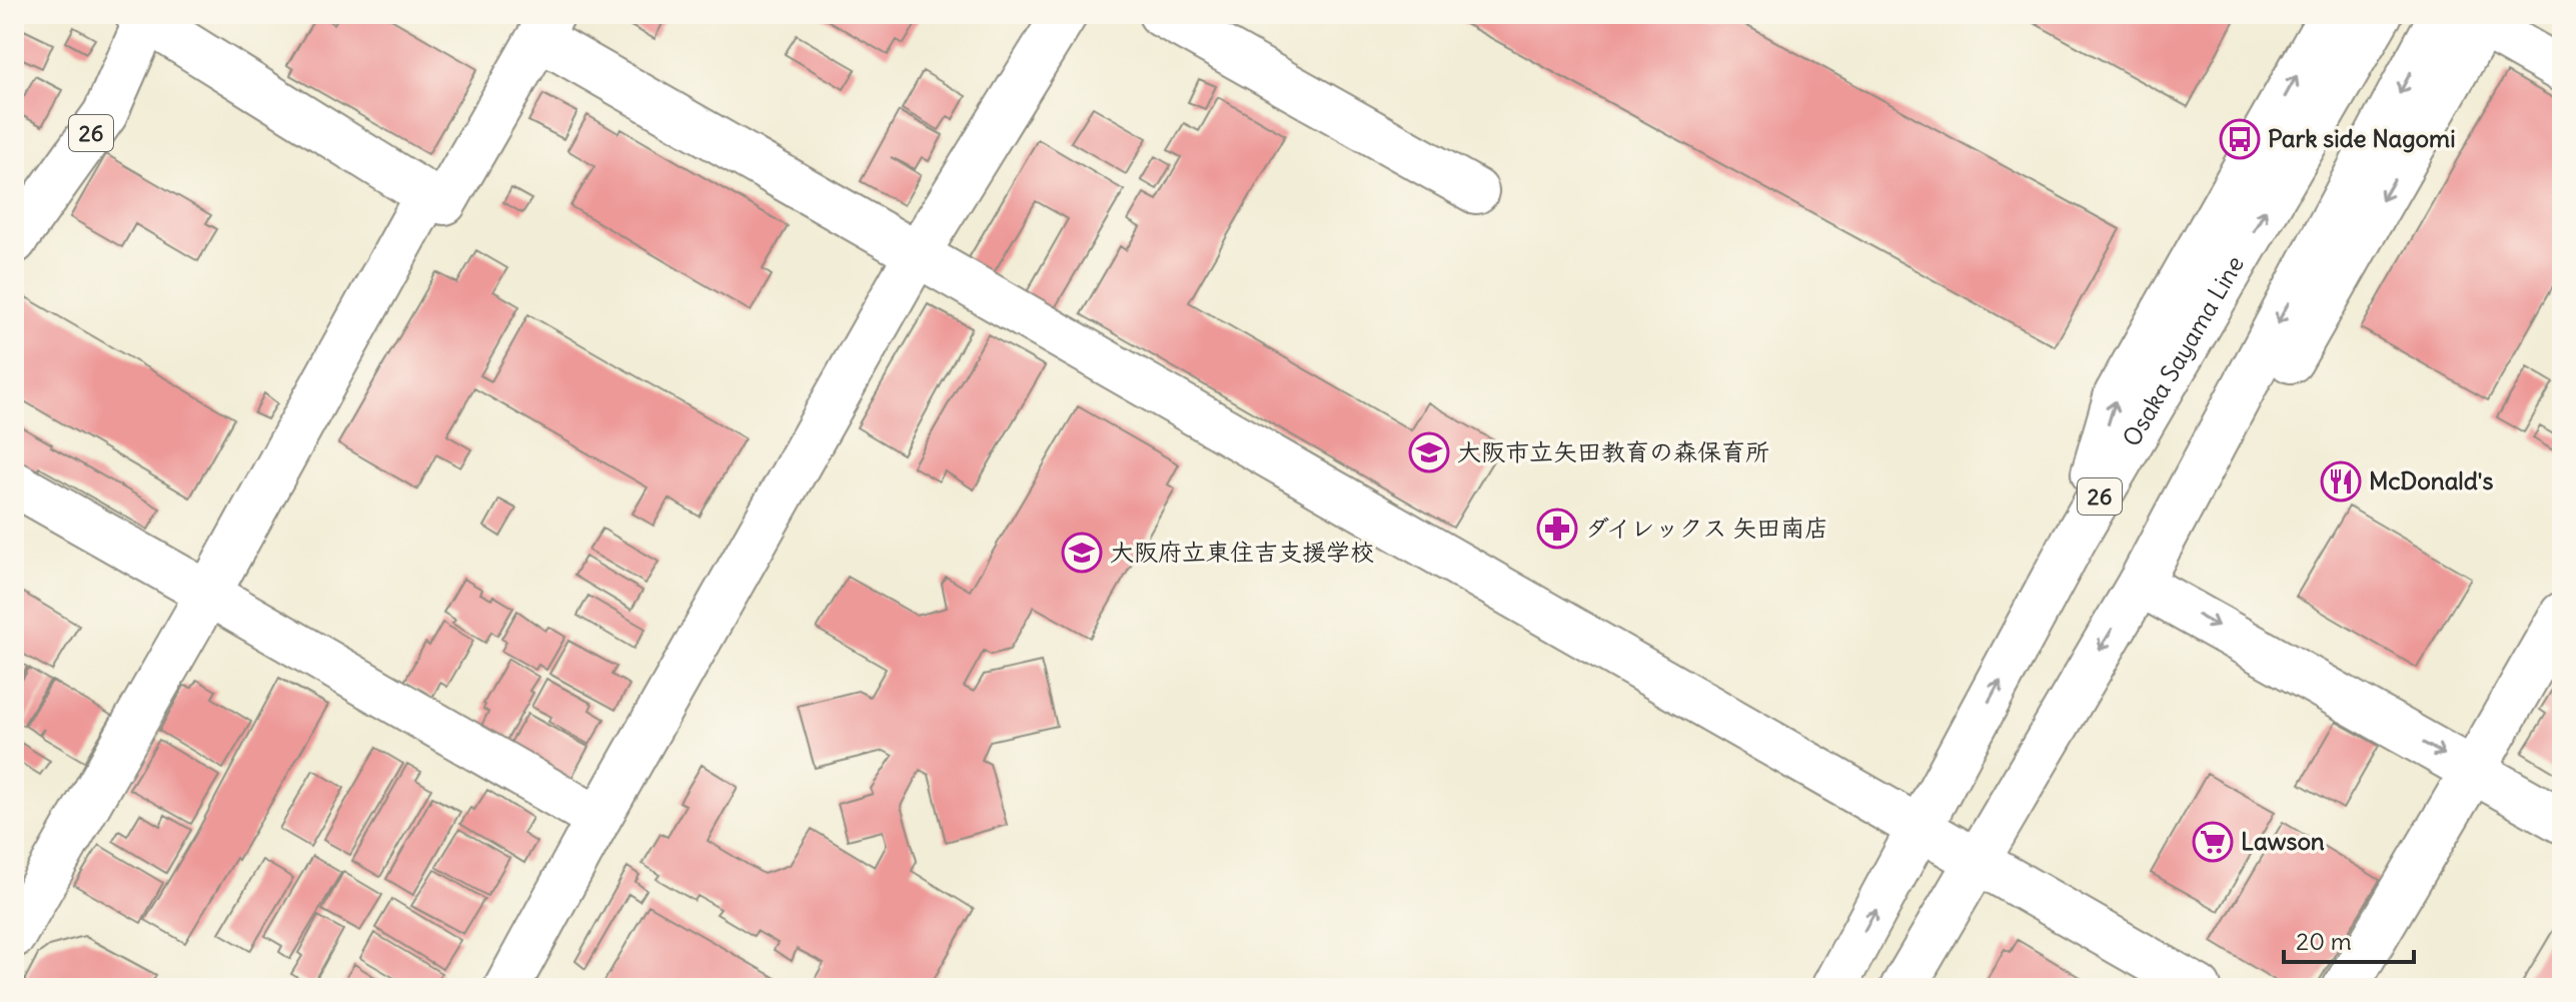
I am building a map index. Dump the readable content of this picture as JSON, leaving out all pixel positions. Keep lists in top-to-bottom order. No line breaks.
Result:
{"streets":{"street":["26","Osaka Sayama Line"]},"places":{"bus stop":["Park side Nagomi"],"school or university":["大阪市立矢田教育の森保育所","大阪府立東住吉支援学校"],"restaurant":["McDonald's"],"pharmacy":["ダイレックス 矢田南店"],"supermarket":["Lawson"]},"scale_bar":"20 m"}
